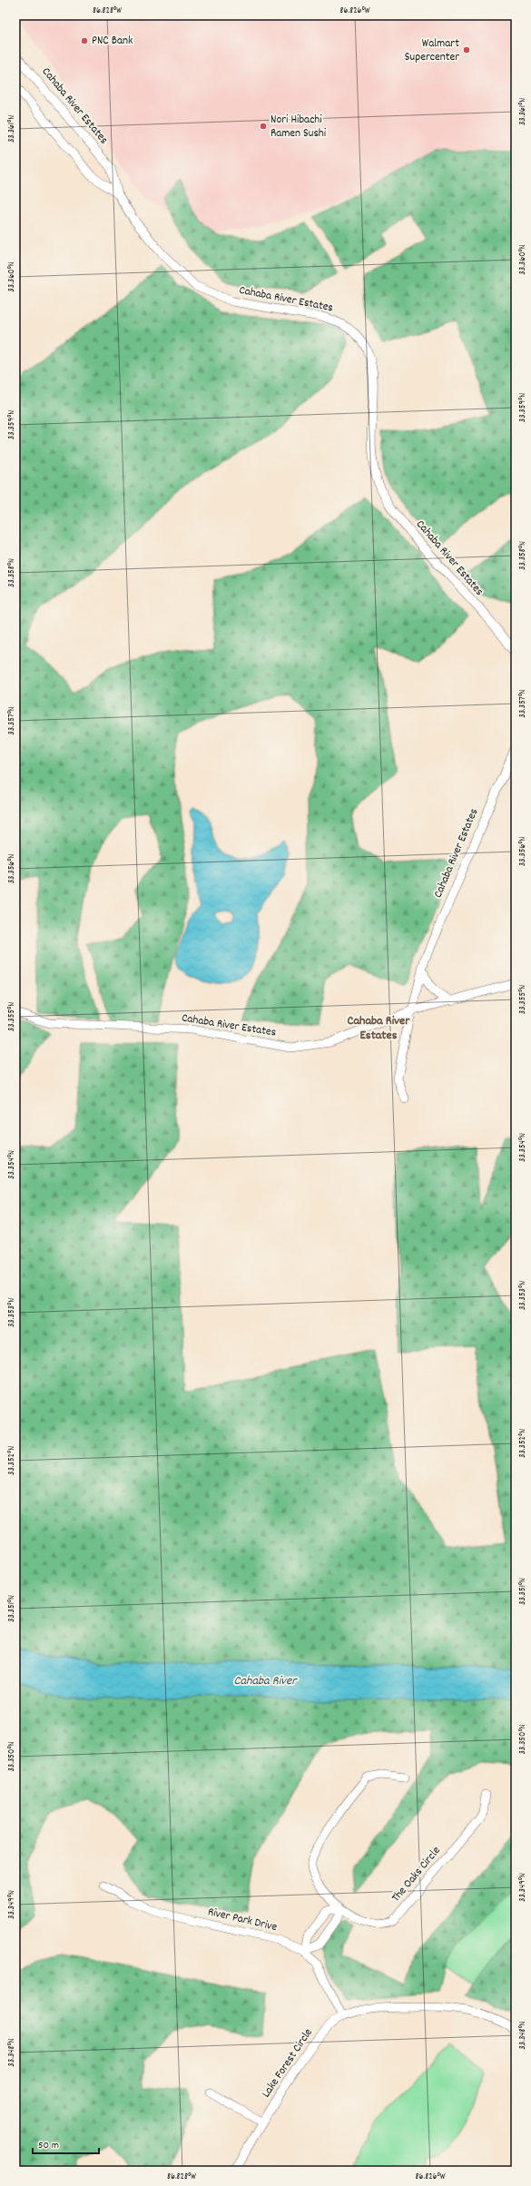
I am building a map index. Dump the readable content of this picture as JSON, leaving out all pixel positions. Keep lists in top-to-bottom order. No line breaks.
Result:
{"streets":{"street":["Cahaba River Estates","The Oaks Circle","River Park Drive","Lake Forest Circle"]},"crossings":[["River Park Drive","Lake Forest Circle"]],"districts":["Cahaba River Estates"],"water":["Cahaba River"],"places":["PNC Bank","Walmart Supercenter","Nori Hibachi Ramen Sushi"],"scale_bar":"50 m","coordinates":["86.828°W","86.826°W","33.361°N","33.360°N","33.359°N","33.358°N","33.357°N","33.356°N","33.355°N","33.354°N","33.353°N","33.352°N","33.351°N","33.350°N","33.349°N","33.348°N"]}
